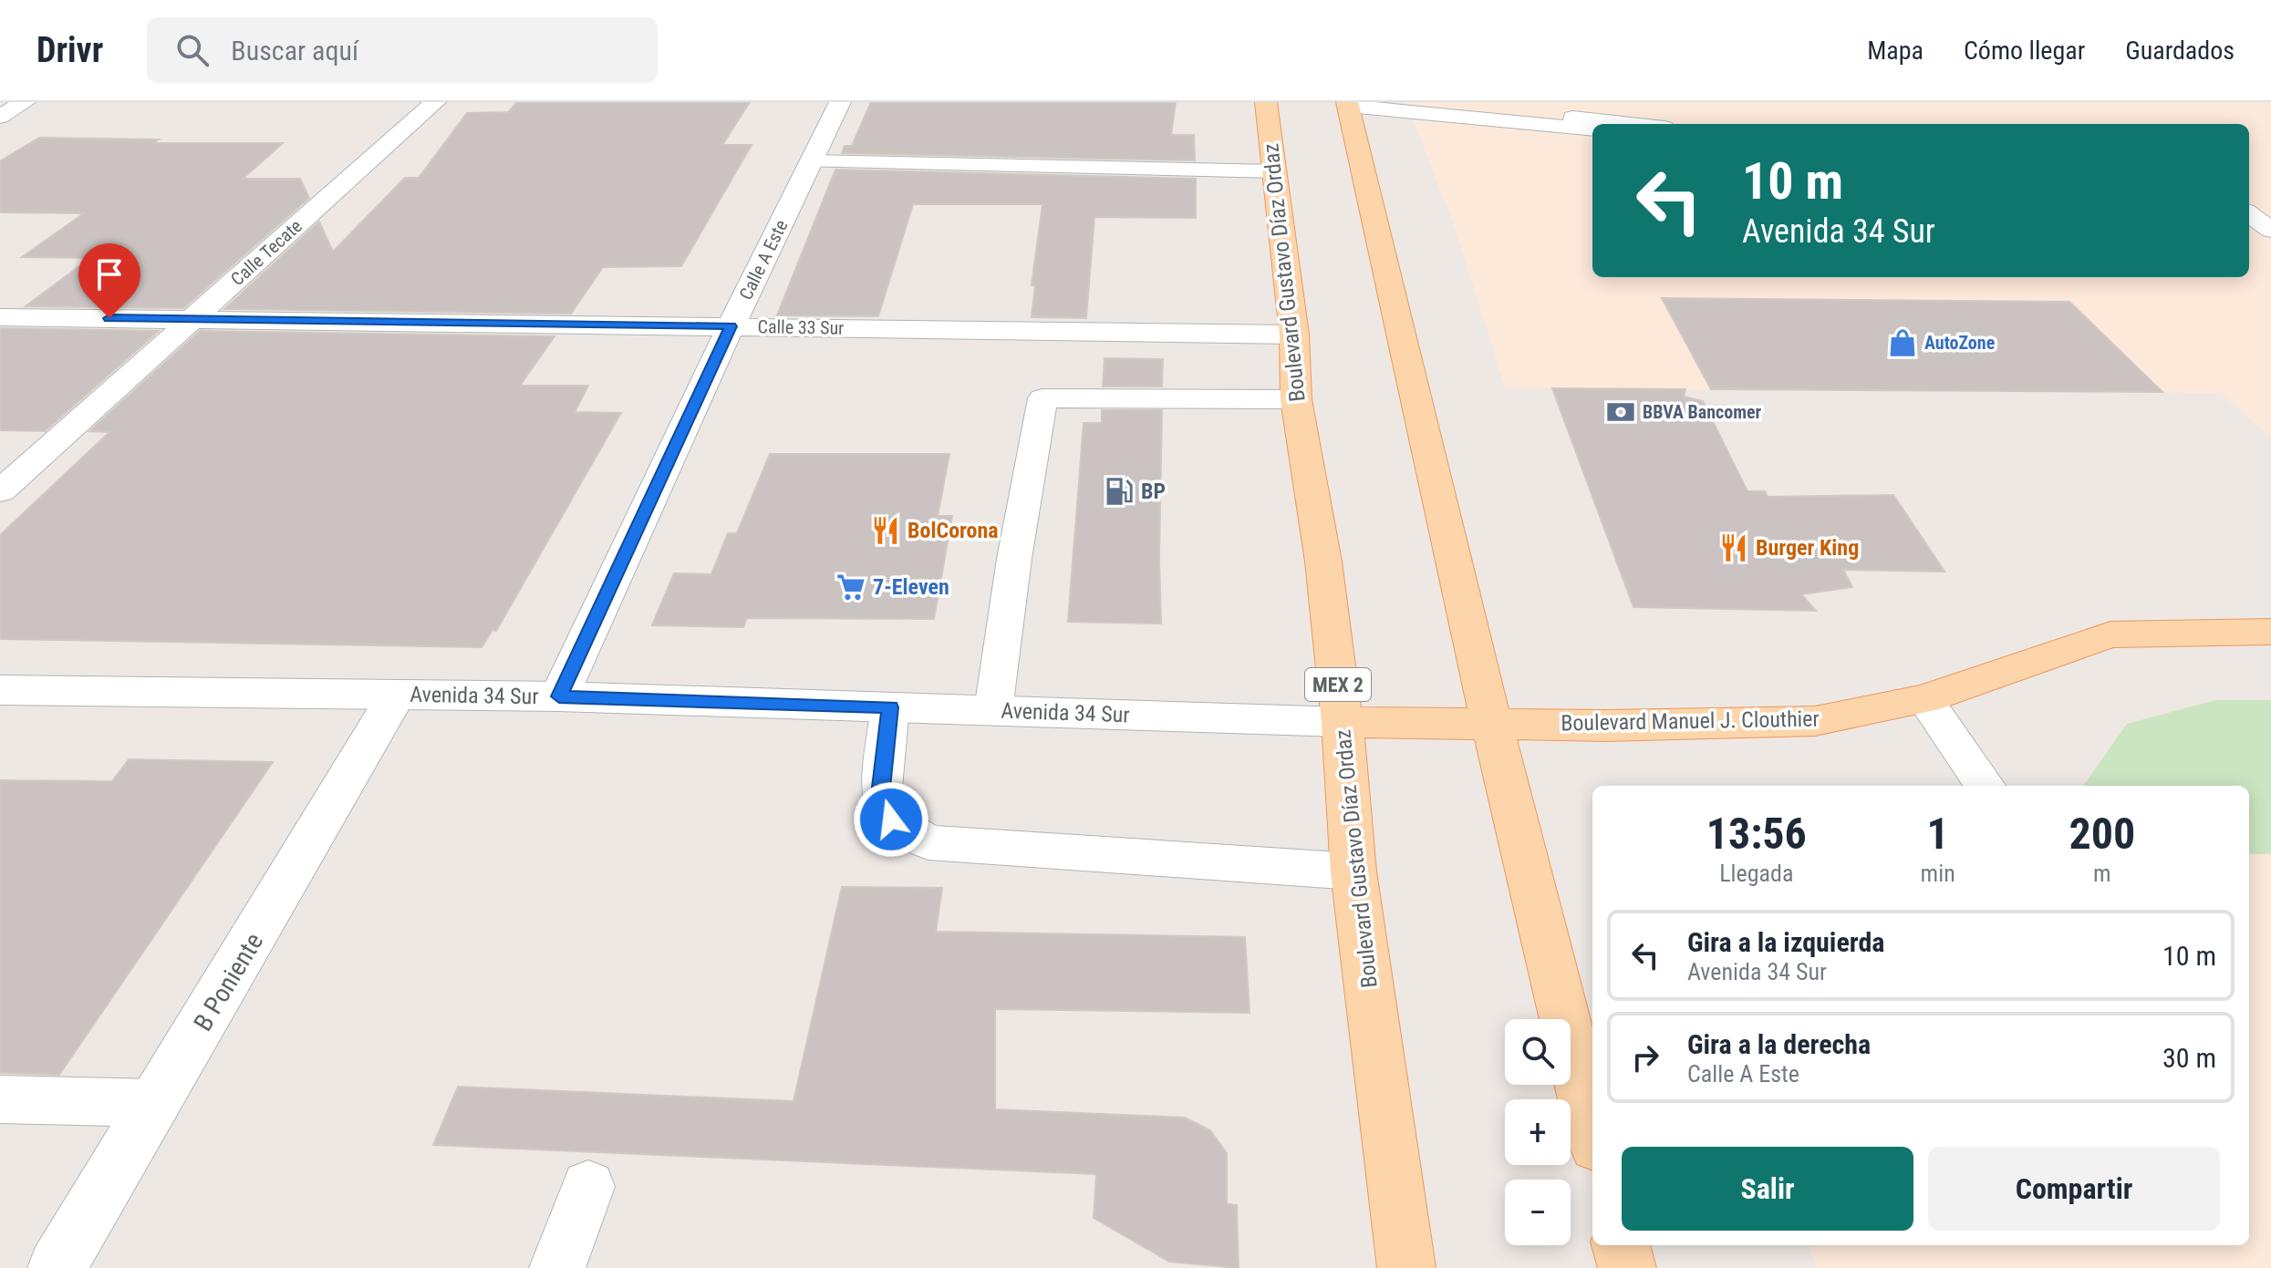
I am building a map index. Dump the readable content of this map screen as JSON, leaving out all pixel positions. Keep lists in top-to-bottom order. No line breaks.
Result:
{"streets":{"main road":["Boulevard Gustavo Díaz Ordaz","MEX 2","Boulevard Manuel J. Clouthier"],"street":["Calle Tecate","Calle A Este","Calle 33 Sur","Avenida 34 Sur","B Poniente"]},"crossings":[["Calle Tecate","Calle 33 Sur"],["Calle A Este","Calle 33 Sur"],["Calle A Este","Avenida 34 Sur"],["Boulevard Gustavo Díaz Ordaz","Calle 33 Sur"],["Boulevard Gustavo Díaz Ordaz","Avenida 34 Sur"],["Boulevard Gustavo Díaz Ordaz","Boulevard Manuel J. Clouthier"],["Avenida 34 Sur","Boulevard Manuel J. Clouthier"],["Avenida 34 Sur","B Poniente"]],"places":{"shop":["AutoZone"],"bank":["BBVA Bancomer"],"fuel station":["BP"],"restaurant":["BolCorona","Burger King"],"supermarket":["7-Eleven"]},"page":{"header":"Drivr","search":"Buscar aquí","nav":["Mapa","Cómo llegar","Guardados"],"turn":["10 m","Avenida 34 Sur"],"eta":["13:56","Llegada","1","min","200","m"],"list":[{"name":"Gira a la izquierda","note":"Avenida 34 Sur","value":"10 m"},{"name":"Gira a la derecha","note":"Calle A Este","value":"30 m"}],"map_buttons":["+","−"],"buttons":["Salir","Compartir"]}}
